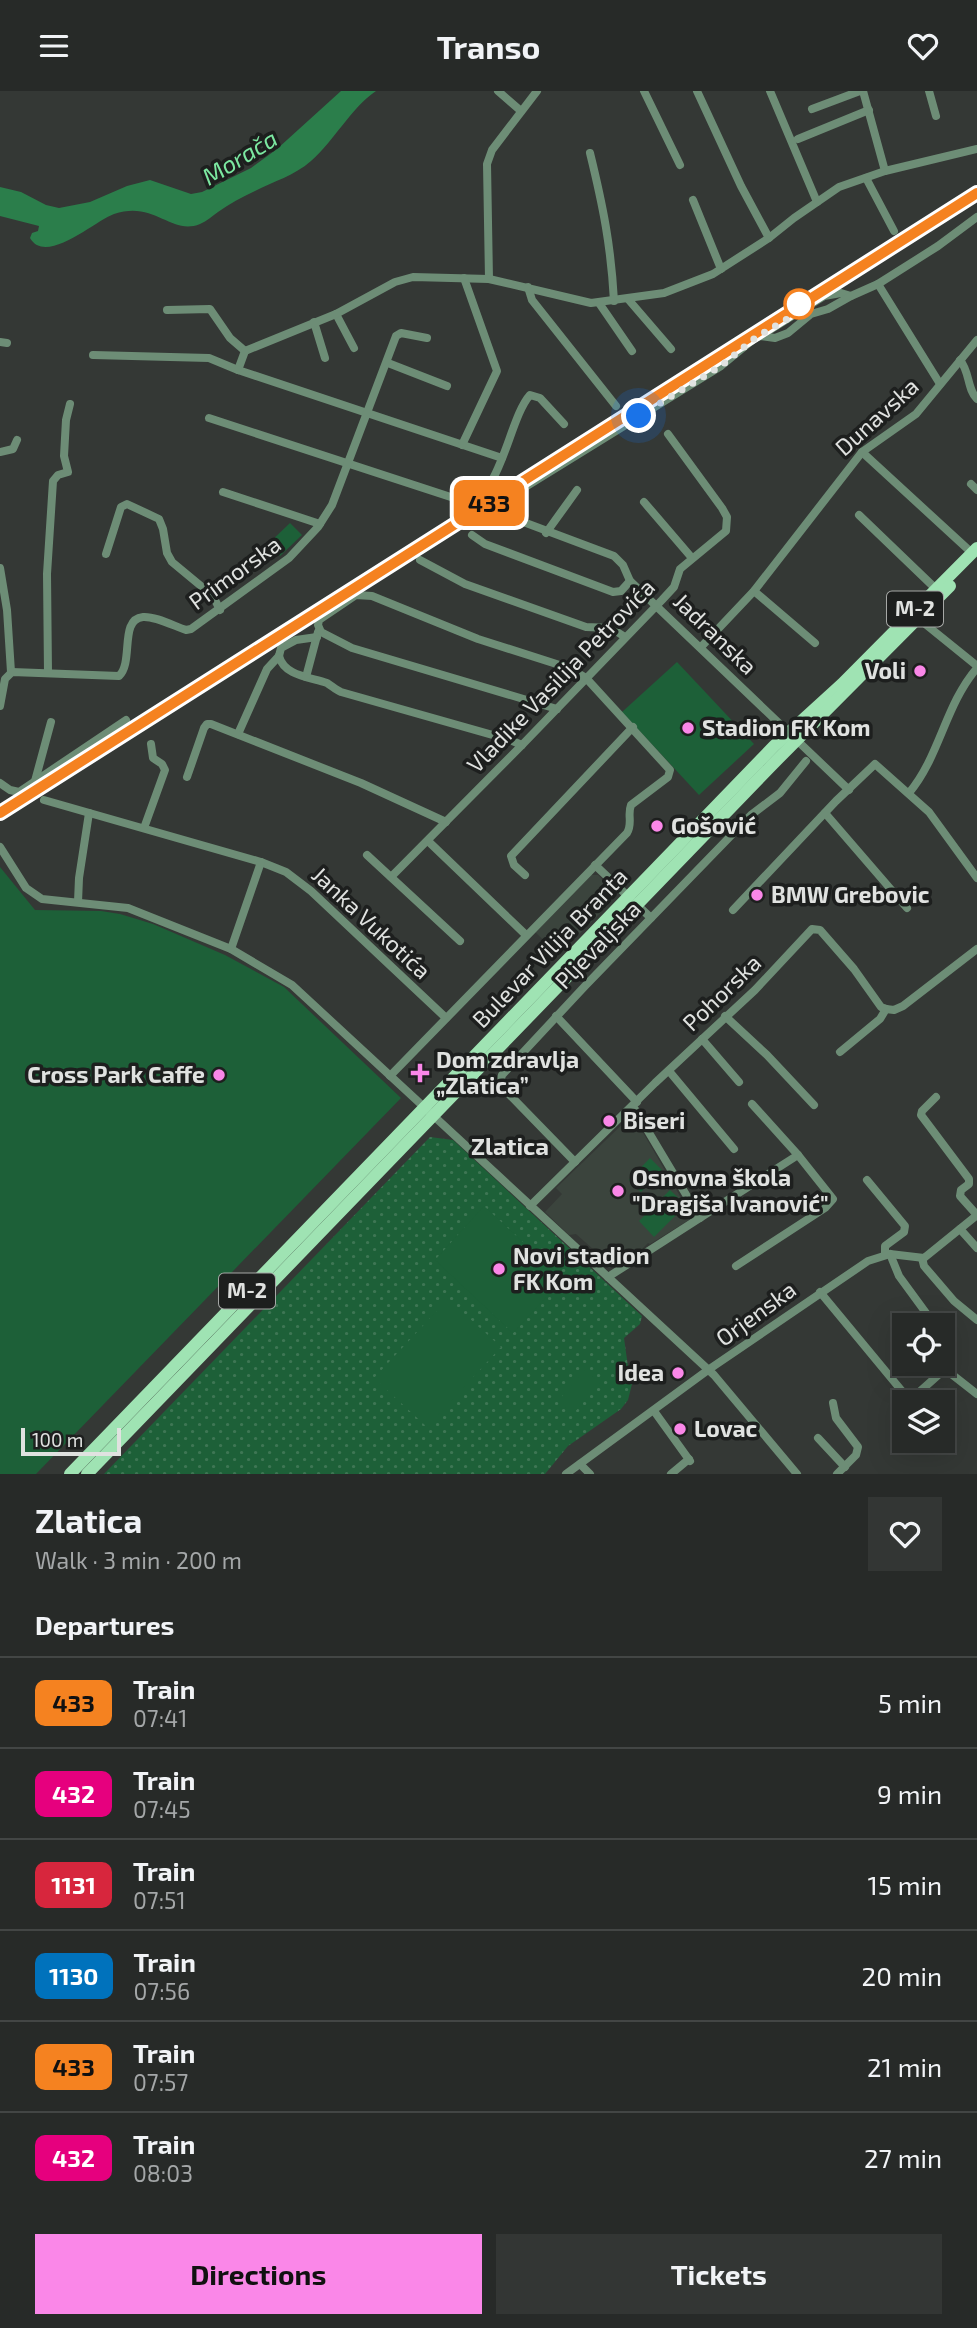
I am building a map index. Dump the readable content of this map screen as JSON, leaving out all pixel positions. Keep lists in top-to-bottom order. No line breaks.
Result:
{"streets":{"main road":["M-2","Bulevar Vilija Branta"],"street":["Dunavska","Primorska","Jadranska","Vladike Vasilija Petrovića","Janka Vukotića","Pljevaljska","Pohorska","Orjenska"]},"crossings":[["Dunavska","Jadranska"],["Jadranska","Vladike Vasilija Petrovića"],["Jadranska","Bulevar Vilija Branta"],["Pljevaljska","Pohorska"]],"districts":["Zlatica"],"water":["Morača"],"places":{"other":["Voli","Stadion FK Kom","Gošović","BMW Grebovic","Cross Park Caffe","Biseri","Osnovna škola \"Dragiša Ivanović\"","Novi stadion FK Kom","Idea","Lovac"],"health":["Dom zdravlja „Zlatica”"]},"scale_bar":"100 m","page":{"header":"Transo","on_map":"433","scale":"100 m","heading":[["Zlatica","Walk · 3 min · 200 m"],"Departures"],"list":[{"mark":"433","name":"Train","note":"07:41","value":"5 min"},{"mark":"432","name":"Train","note":"07:45","value":"9 min"},{"mark":"1131","name":"Train","note":"07:51","value":"15 min"},{"mark":"1130","name":"Train","note":"07:56","value":"20 min"},{"mark":"433","name":"Train","note":"07:57","value":"21 min"},{"mark":"432","name":"Train","note":"08:03","value":"27 min"}],"buttons":["Directions","Tickets"]}}
